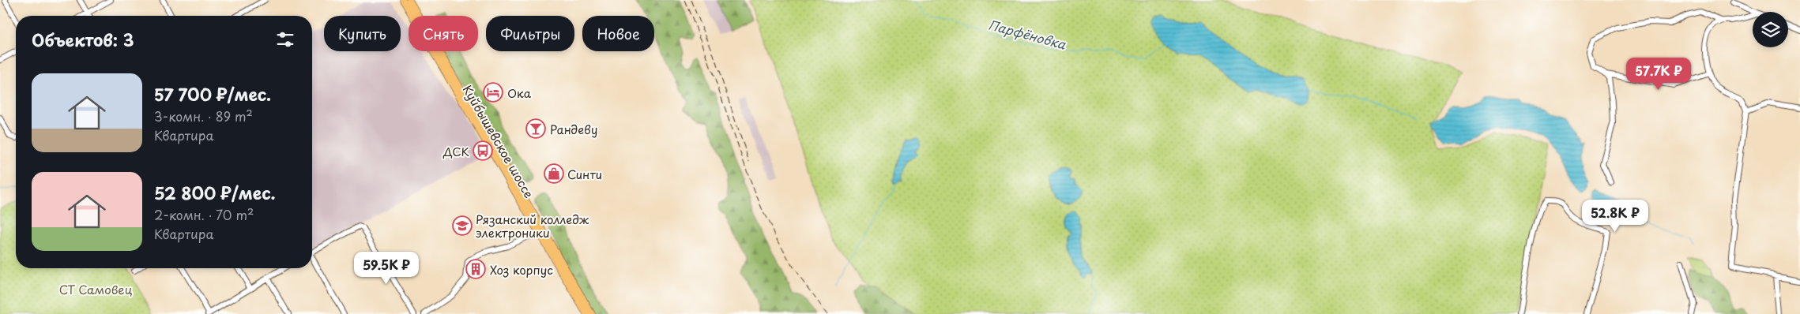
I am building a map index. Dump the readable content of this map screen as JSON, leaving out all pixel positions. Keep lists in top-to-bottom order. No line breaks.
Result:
{"streets":{"main road":["Куйбышевское шоссе"]},"water":["Парфёновка"],"parks":["СТ Самовец"],"places":{"hotel":["Ока"],"bar":["Рандеву"],"bus stop":["ДСК"],"shop":["Синти"],"school or university":["Рязанский колледж электроники"],"building":["Хоз корпус"]},"page":{"chip":["Купить","Снять","Фильтры","Новое"],"heading":"Объектов: 3","price":["57.7K ₽","52.8K ₽","59.5K ₽"],"list":[{"name":"57 700 ₽/мес.","note":"3-комн. · 89 m² · Квартира"},{"name":"52 800 ₽/мес.","note":"2-комн. · 70 m² · Квартира"}]}}
